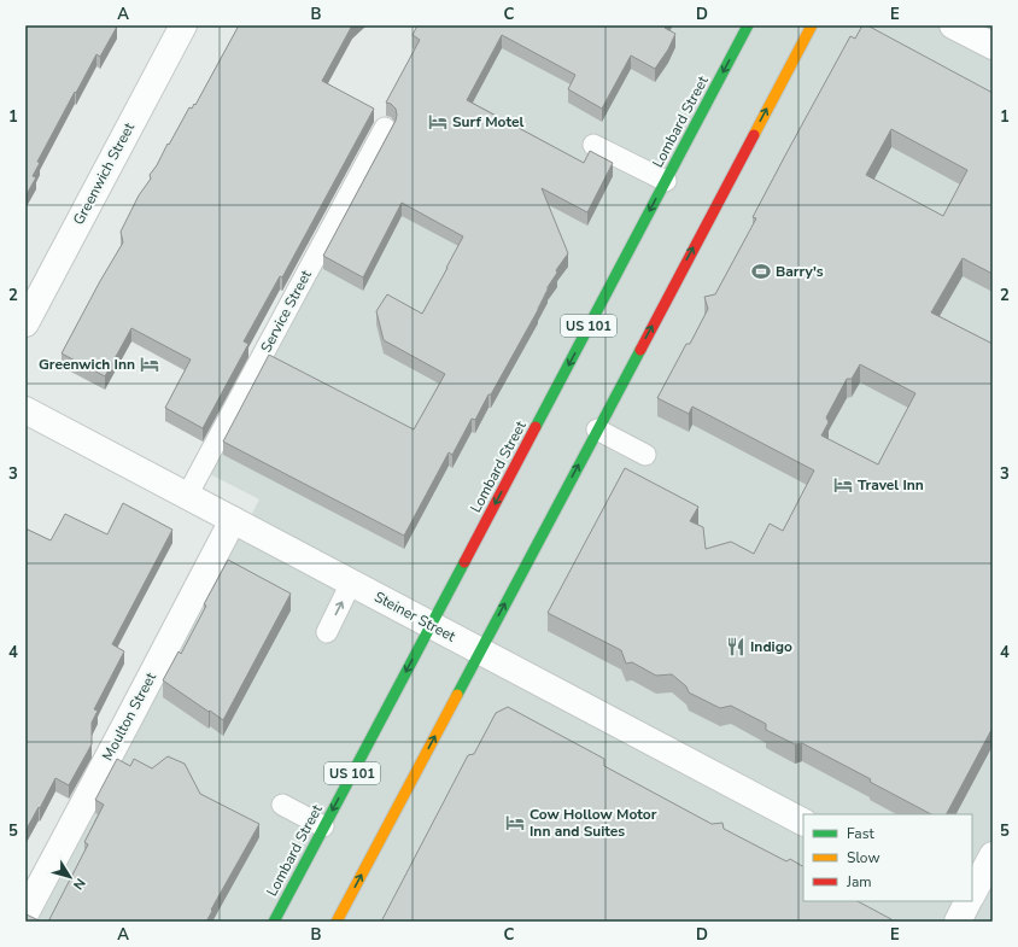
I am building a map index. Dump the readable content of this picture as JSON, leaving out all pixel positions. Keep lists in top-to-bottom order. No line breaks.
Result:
{"streets":{"highway":["Lombard Street","US 101"],"street":["Greenwich Street","Steiner Street","Moulton Street"],"lane":["Service Street"]},"crossings":[["Lombard Street","Steiner Street"],["Service Street","Steiner Street"],["Steiner Street","Moulton Street"]],"places":{"hotel":["Surf Motel","Greenwich Inn","Travel Inn","Cow Hollow Motor Inn and Suites"],"sports":["Barry's"],"restaurant":["Indigo"]},"legend":["Fast","Slow","Jam"],"north":"bottom right","grid":{"columns":["A","B","C","D","E"],"rows":["1","2","3","4","5"]}}
